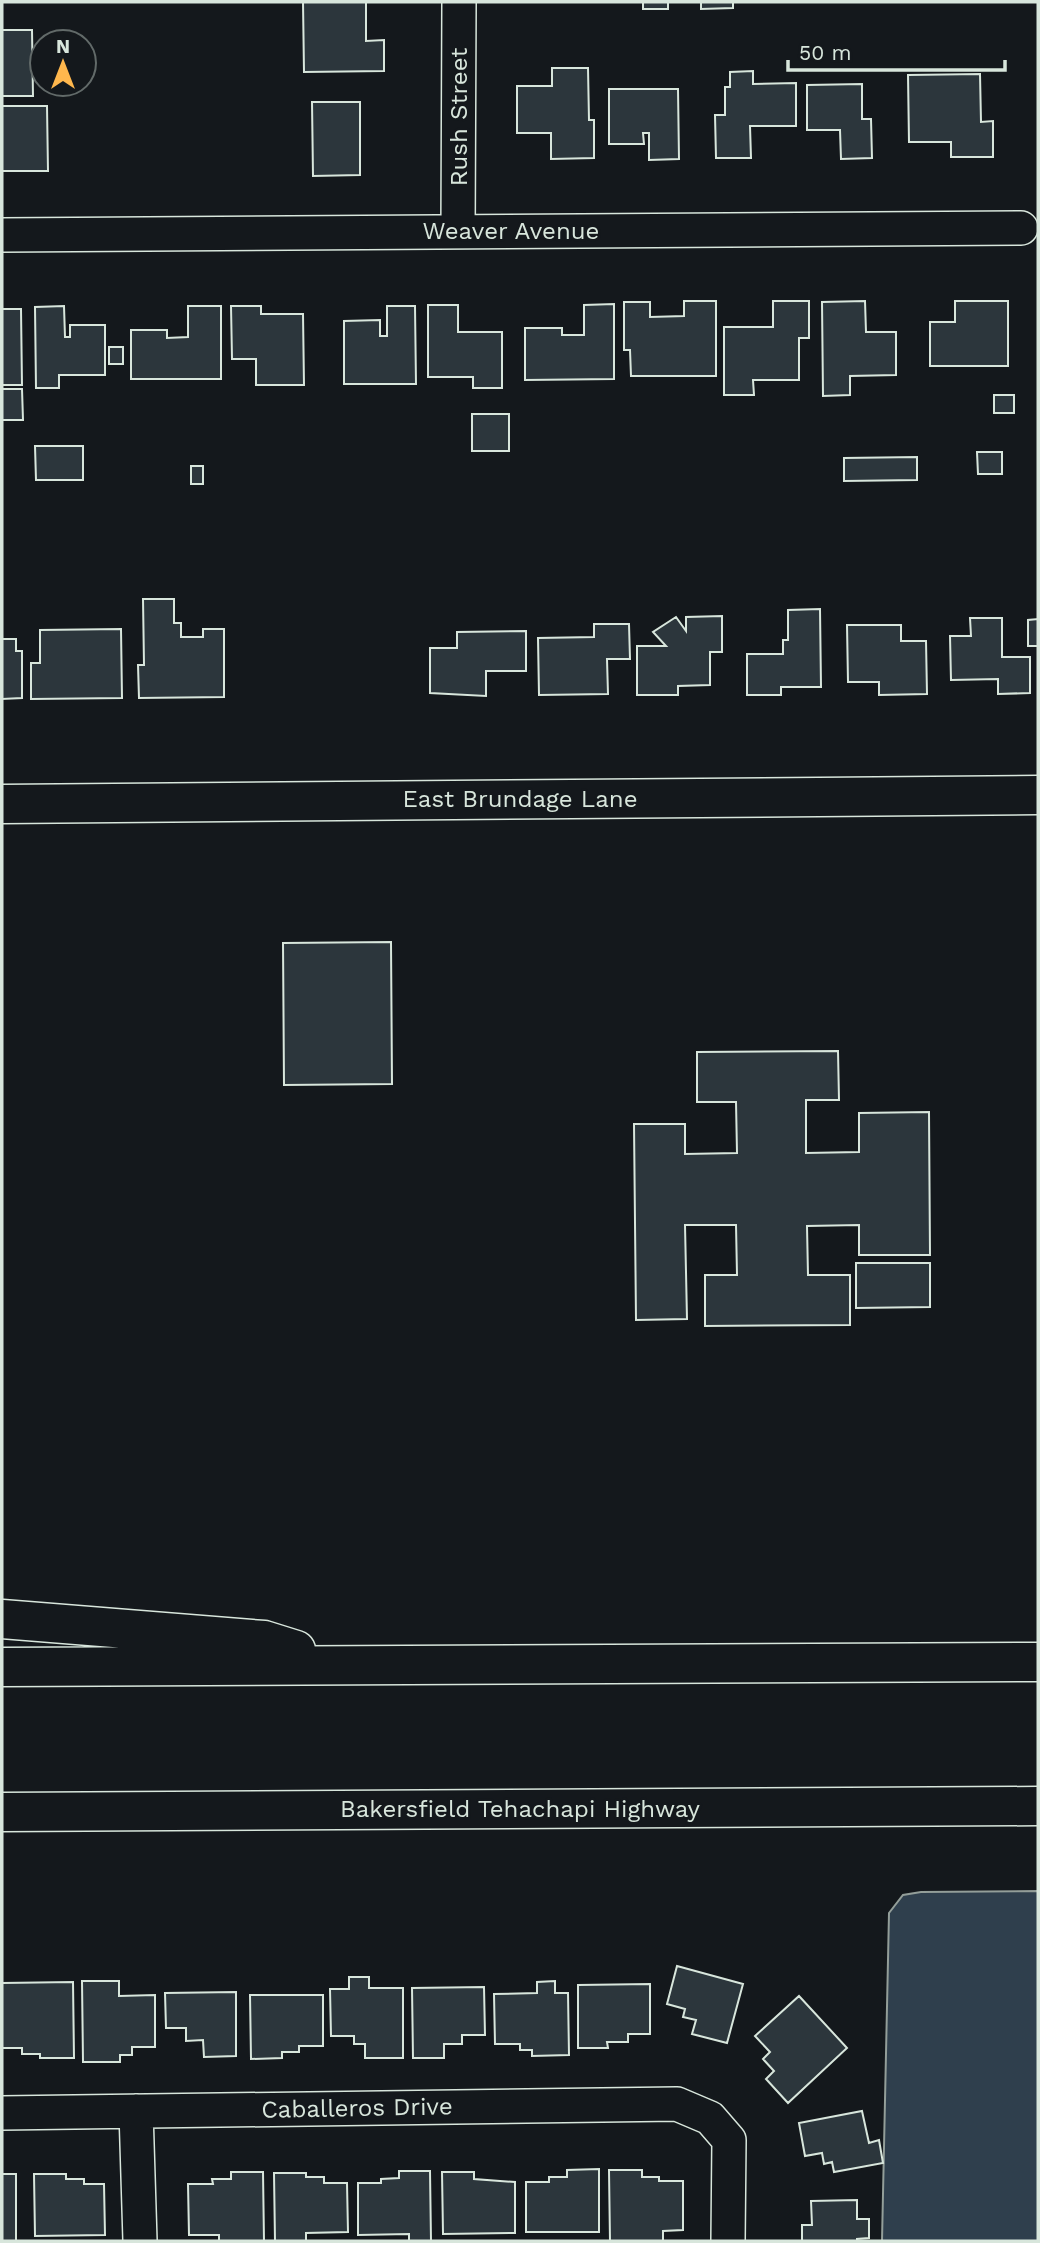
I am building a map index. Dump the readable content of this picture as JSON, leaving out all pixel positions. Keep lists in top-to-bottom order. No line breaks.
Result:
{"streets":{"main road":["East Brundage Lane","Bakersfield Tehachapi Highway"],"street":["Rush Street","Weaver Avenue","Caballeros Drive"]},"crossings":[["Rush Street","Weaver Avenue"]],"scale_bar":"50 m","north":"top"}
